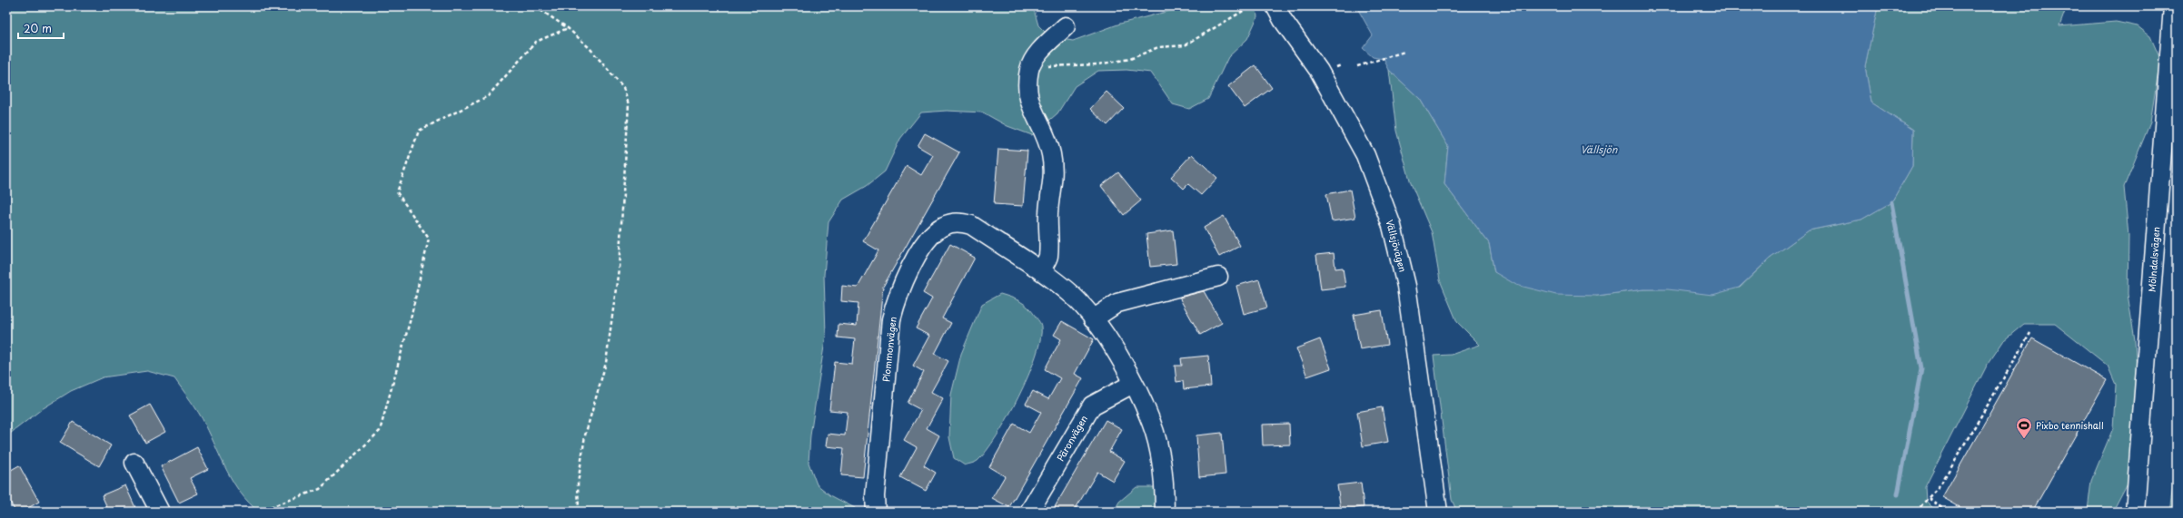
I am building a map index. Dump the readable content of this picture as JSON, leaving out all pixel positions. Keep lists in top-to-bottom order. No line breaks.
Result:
{"streets":{"street":["Vällsjövägen","Mölndalsvägen","Plommonvägen","Päronvägen"]},"crossings":[["Plommonvägen","Päronvägen"]],"water":["Vällsjön"],"places":{"sports":["Pixbo tennishall"]},"scale_bar":"20 m"}
